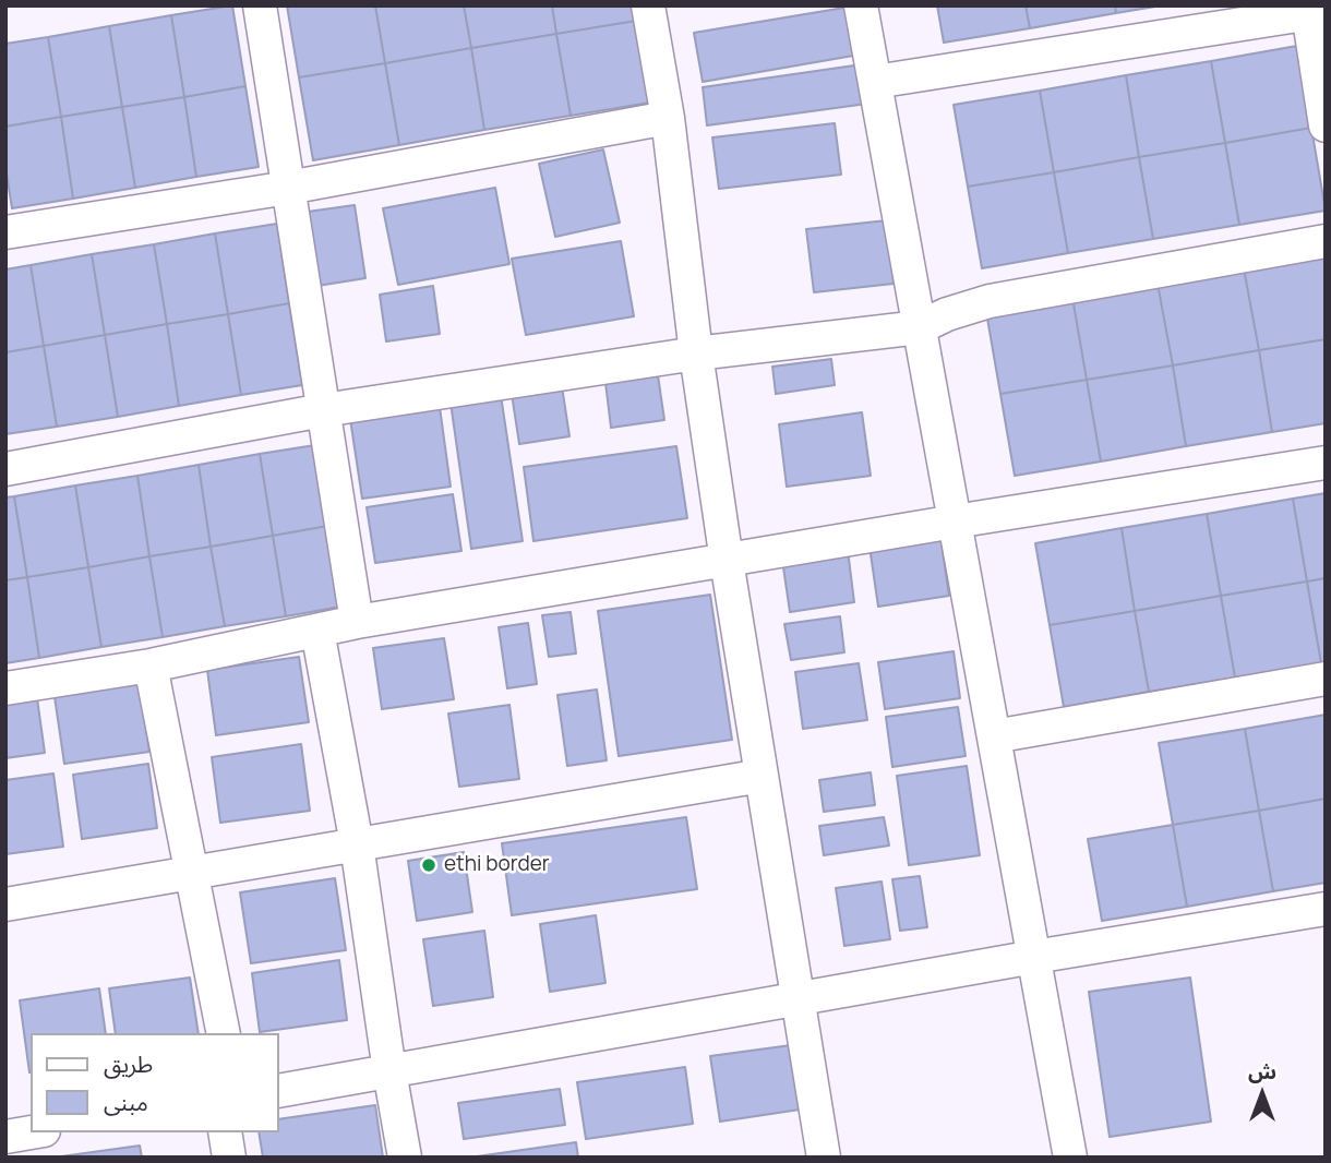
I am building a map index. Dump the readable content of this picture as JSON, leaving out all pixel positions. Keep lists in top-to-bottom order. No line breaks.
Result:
{"places":["ethi border"],"legend":["طريق","مبنى"],"north":"top"}
